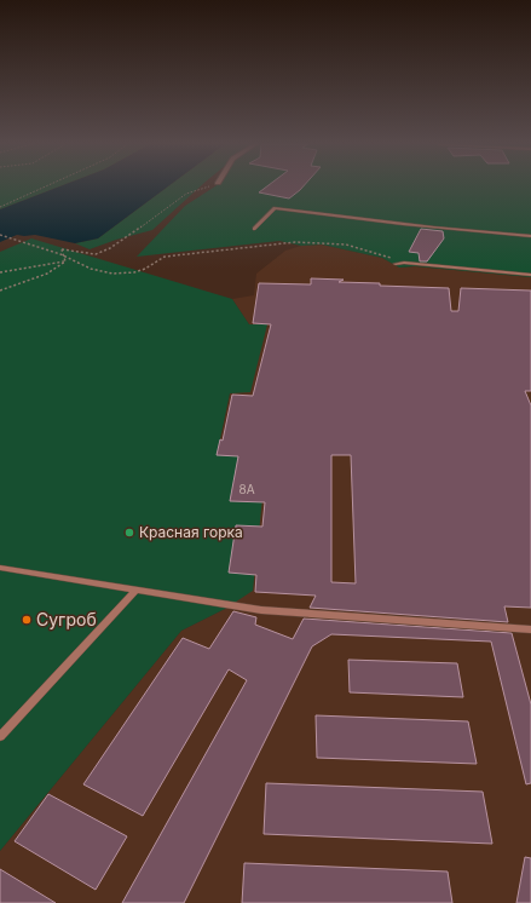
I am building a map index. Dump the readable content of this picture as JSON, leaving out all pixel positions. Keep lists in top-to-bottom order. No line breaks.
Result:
{"places":["Красная горка","Сугроб"],"house_numbers":["8А"]}
